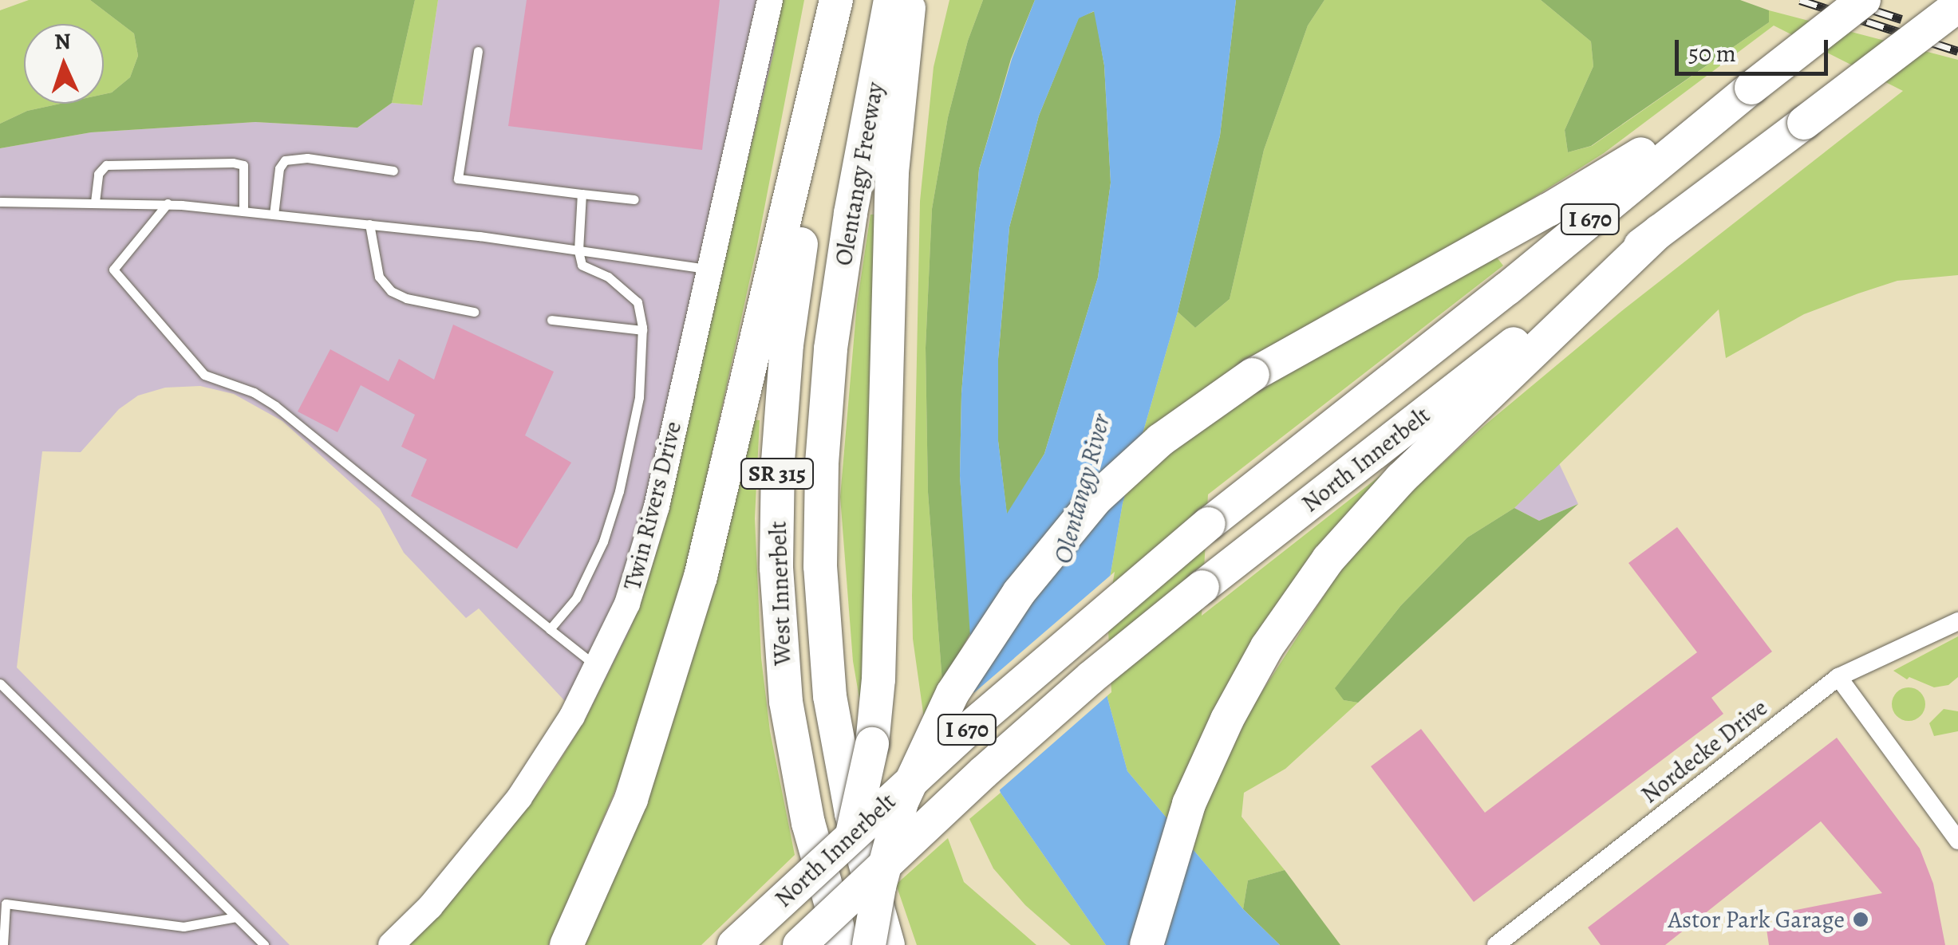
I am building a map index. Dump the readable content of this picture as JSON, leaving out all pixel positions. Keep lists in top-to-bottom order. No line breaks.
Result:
{"streets":{"highway":["Olentangy Freeway","I 670","North Innerbelt","SR 315","West Innerbelt"],"main road":["Twin Rivers Drive"],"street":["Nordecke Drive"]},"crossings":[["Olentangy Freeway","West Innerbelt"]],"water":["Olentangy River"],"places":["Astor Park Garage"],"scale_bar":"50 m","north":"top"}
